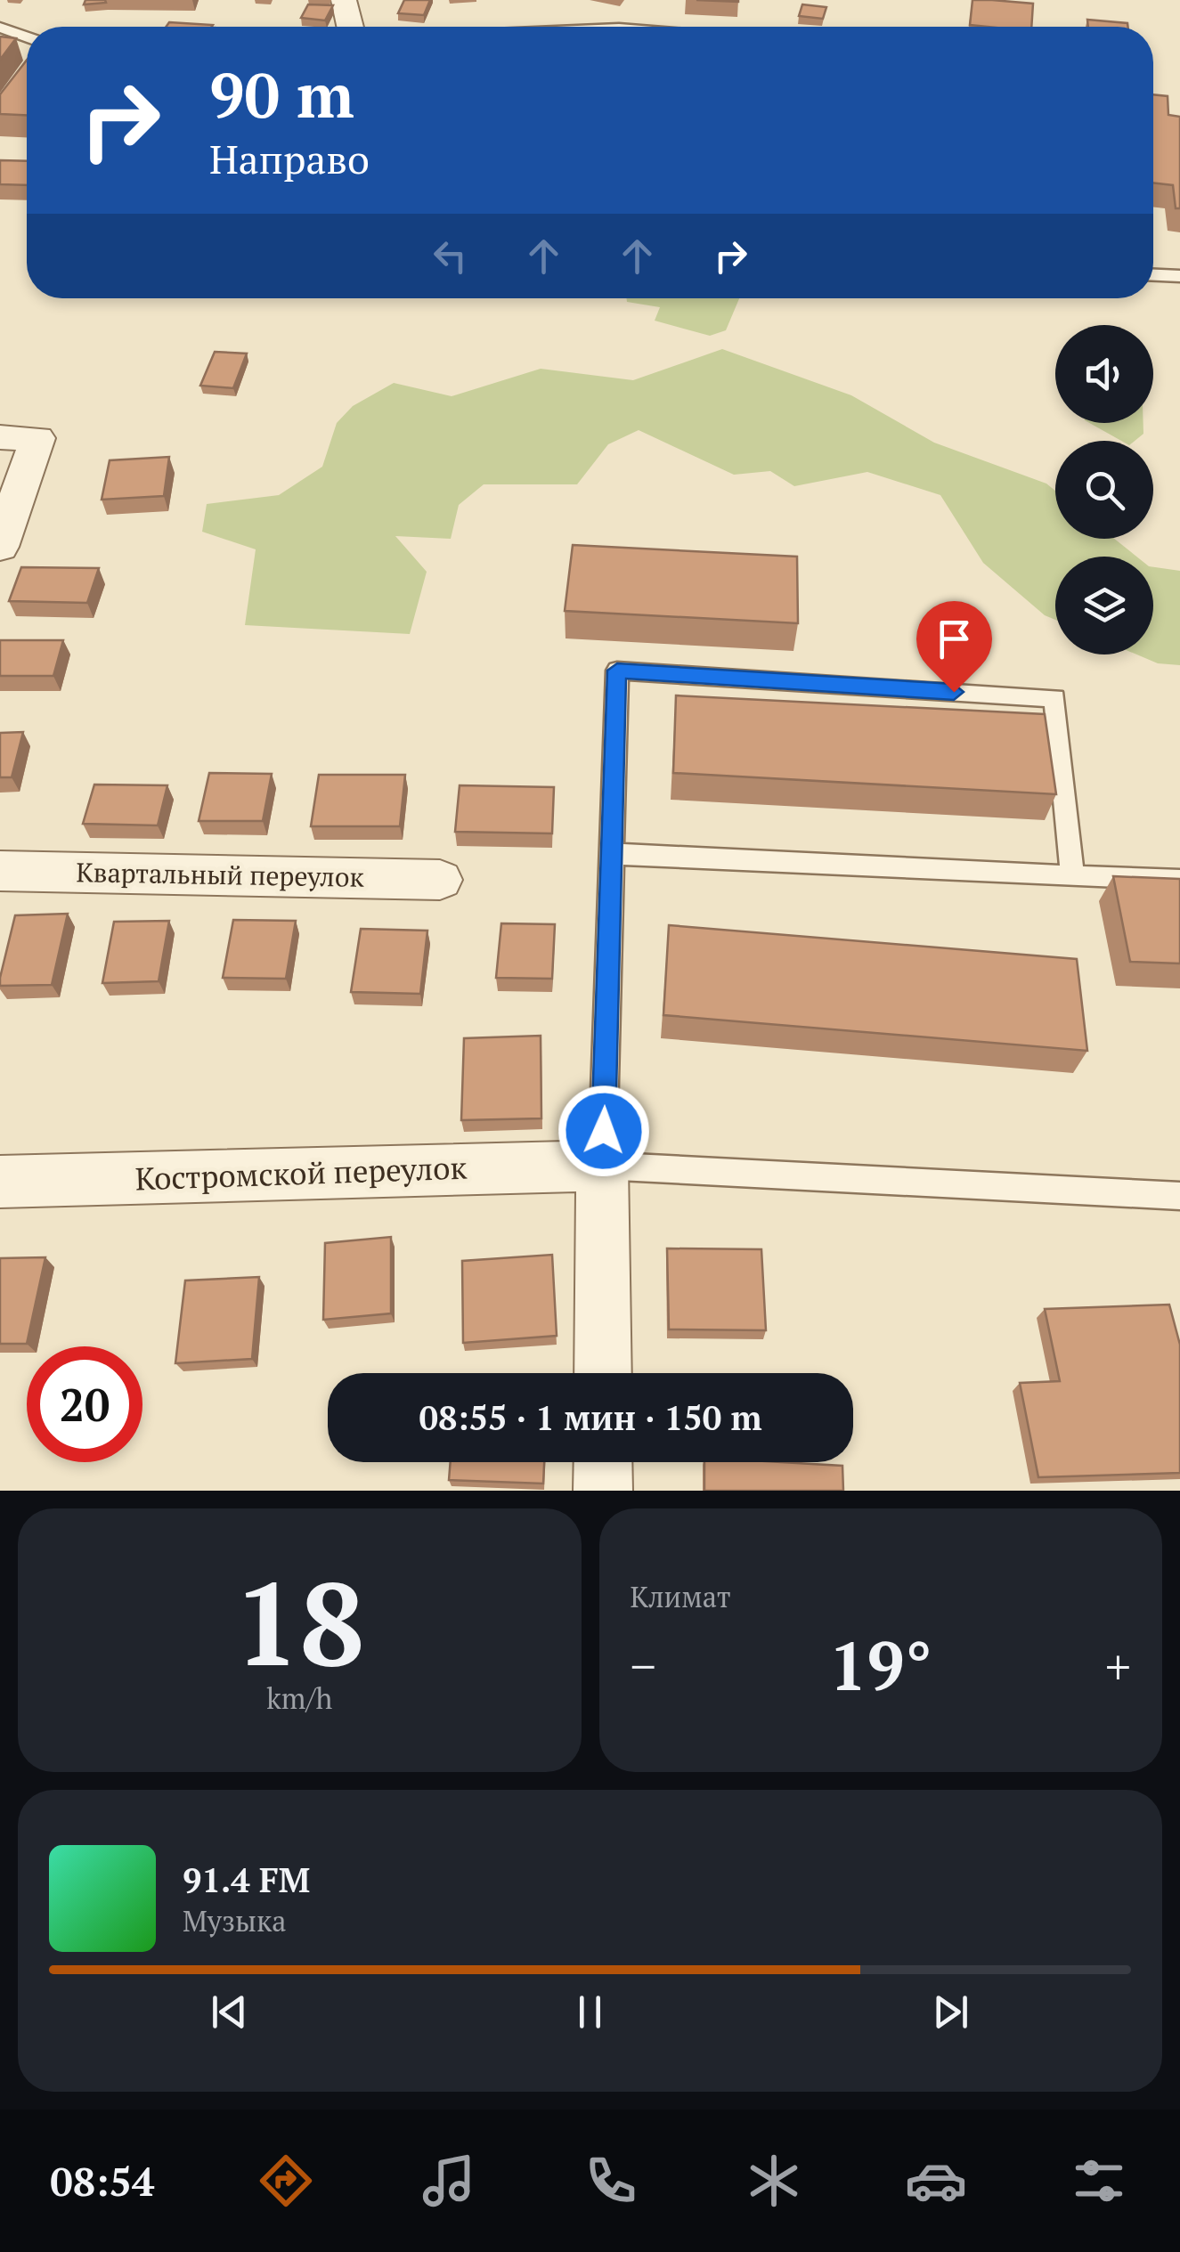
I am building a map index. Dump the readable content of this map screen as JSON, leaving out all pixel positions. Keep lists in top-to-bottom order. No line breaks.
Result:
{"streets":{"street":["Квартальный переулок","Костромской переулок"]},"page":{"turn":["90 m","Направо"],"limit":"20","trip":"08:55 · 1 мин · 150 m","tile":[["18","km/h"],"Климат"],"heat":["−","19°","+"],"song":["91.4 FM","Музыка"],"tabs":"08:54"}}
